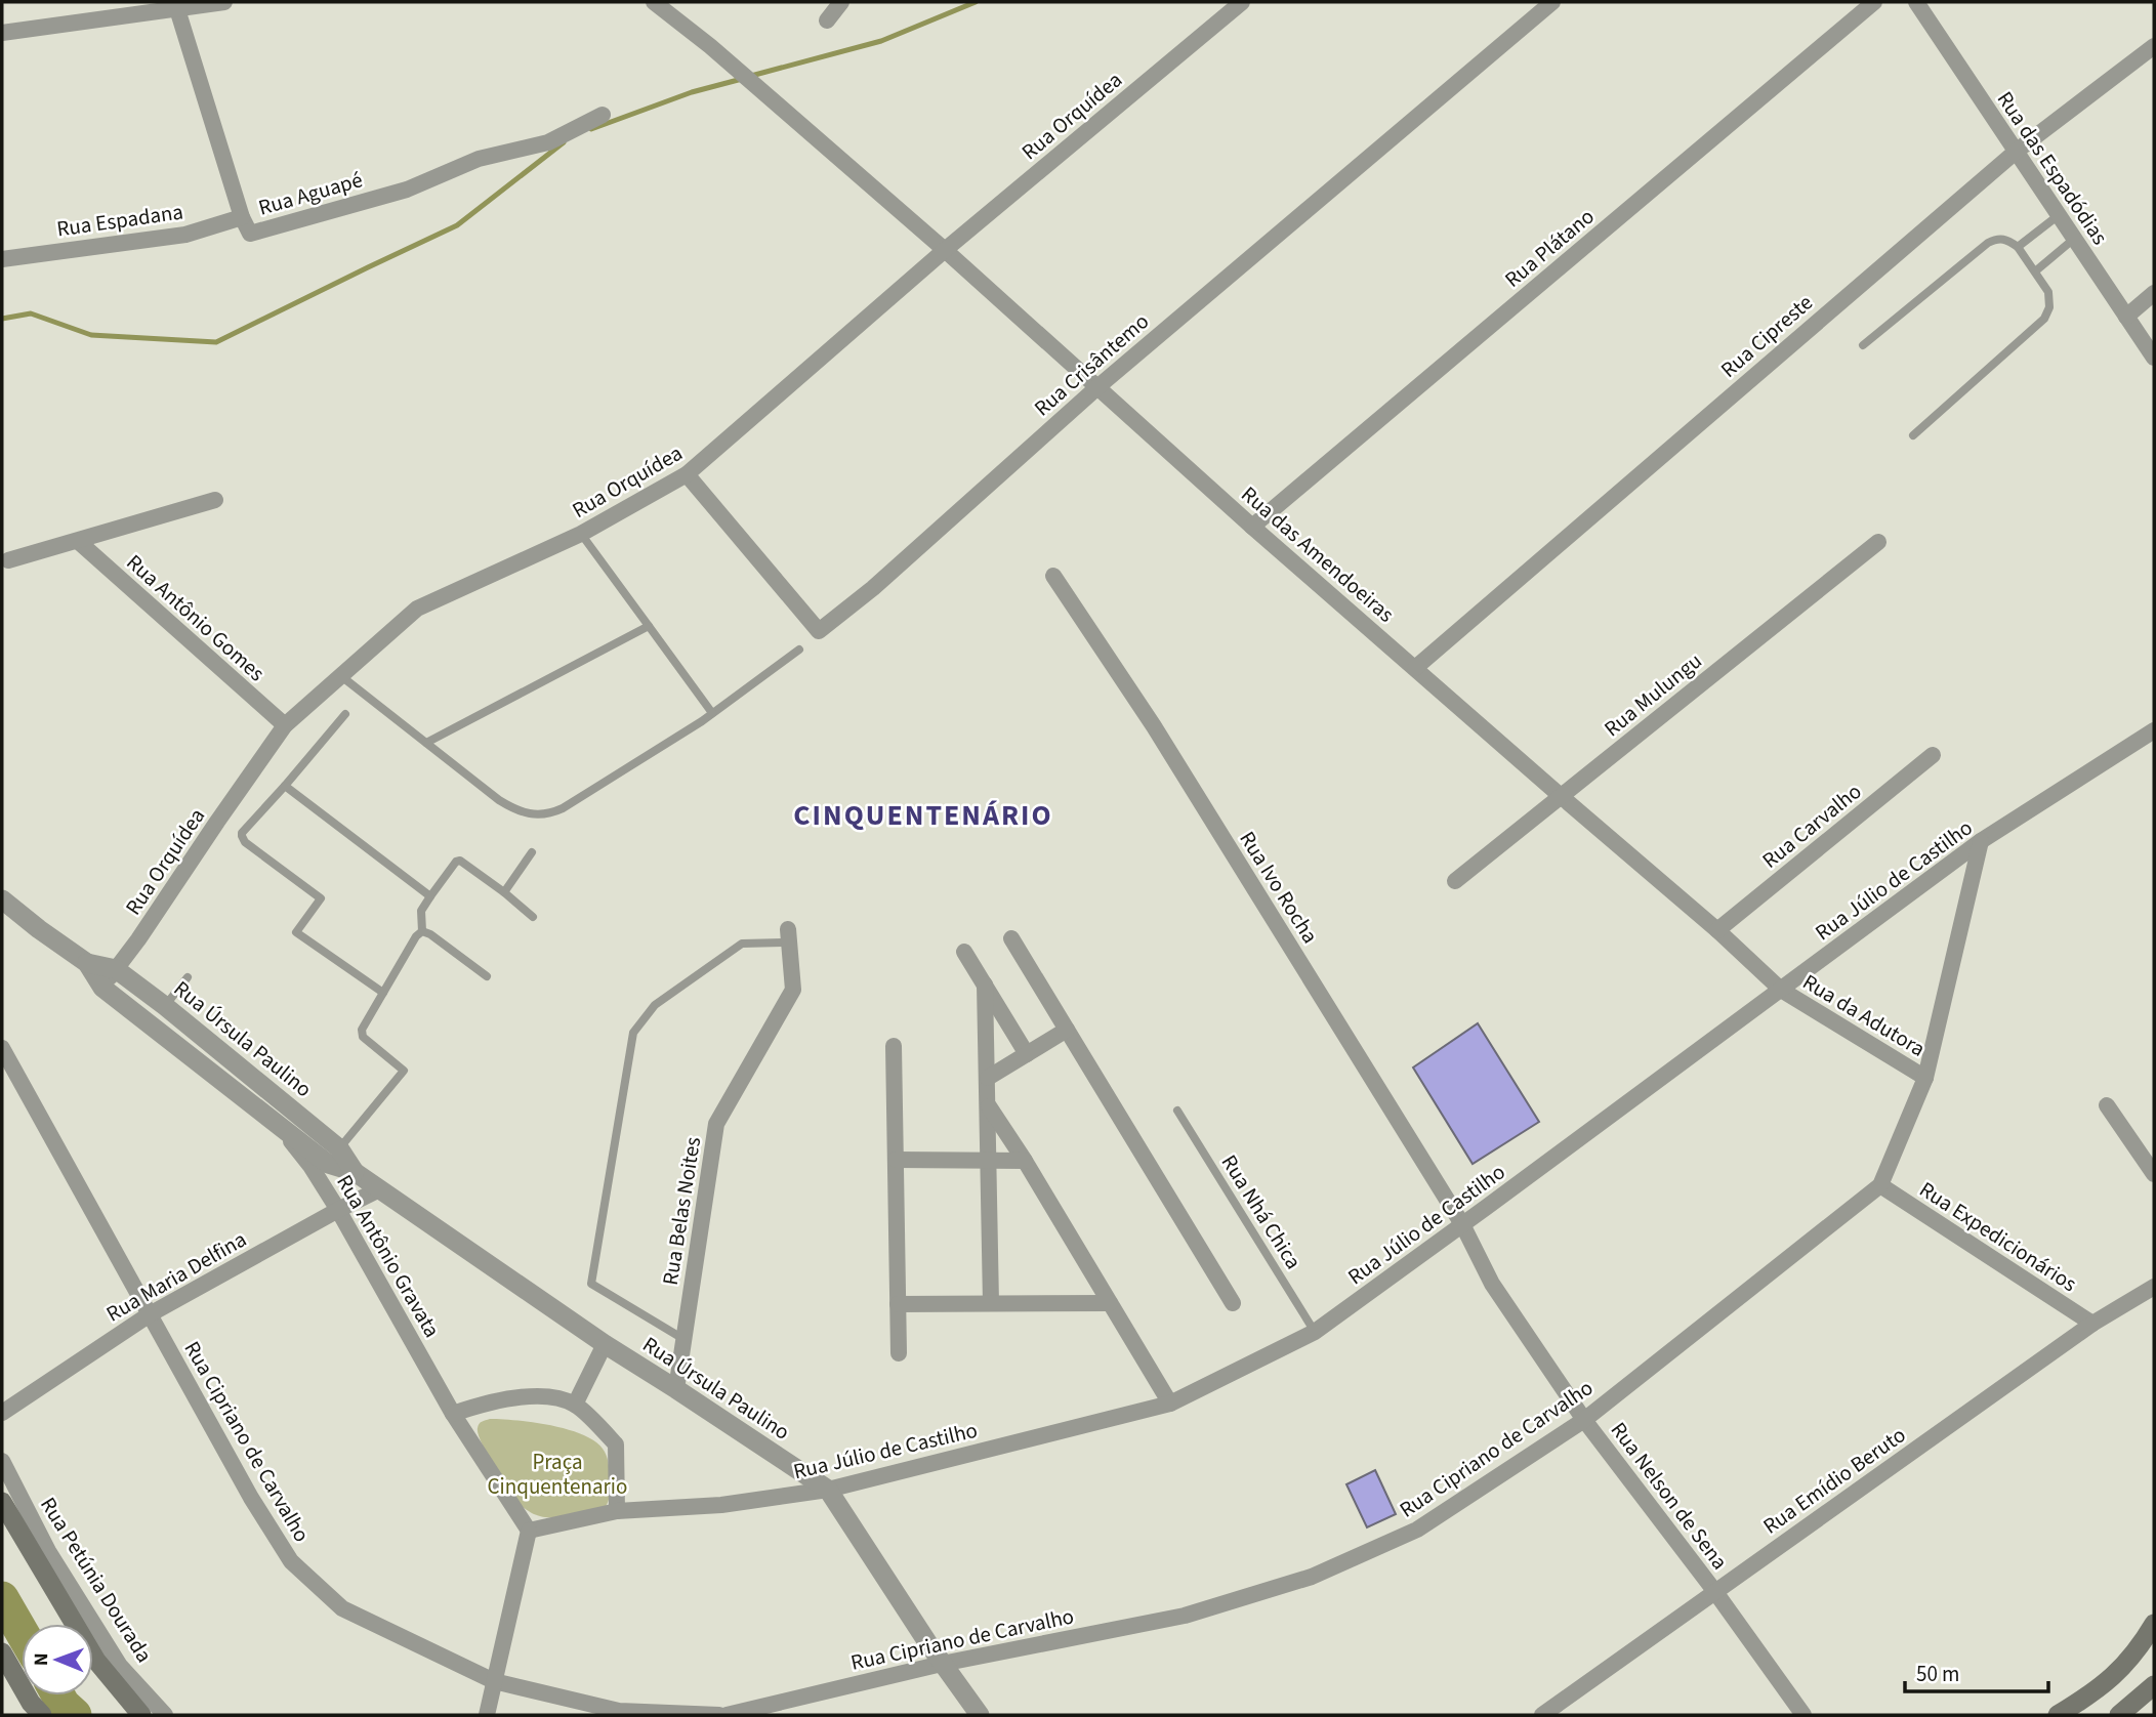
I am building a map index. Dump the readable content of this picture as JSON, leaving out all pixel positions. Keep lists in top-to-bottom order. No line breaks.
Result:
{"streets":{"street":["Rua Orquídea","Rua das Espadódias","Rua Aguapé","Rua Espadana","Rua Plátano","Rua Cipreste","Rua Crisântemo","Rua das Amendoeiras","Rua Antônio Gomes","Rua Mulungu","Rua Carvalho","Rua Júlio de Castilho","Rua Ivo Rocha","Rua da Adutora","Rua Úrsula Paulino","Rua Belas Noites","Rua Expedicionários","Rua Antônio Gravata","Rua Maria Delfina","Rua Cipriano de Carvalho","Rua Emídio Beruto","Rua Nelson de Sena","Rua Petúnia Dourada"],"lane":["Rua Nhá Chica"]},"crossings":[["Rua Orquídea","Rua Crisântemo"],["Rua Orquídea","Rua das Amendoeiras"],["Rua Orquídea","Rua Antônio Gomes"],["Rua Orquídea","Rua Úrsula Paulino"],["Rua das Espadódias","Rua Cipreste"],["Rua Aguapé","Rua Espadana"],["Rua Plátano","Rua das Amendoeiras"],["Rua Cipreste","Rua das Amendoeiras"],["Rua Crisântemo","Rua das Amendoeiras"],["Rua das Amendoeiras","Rua Mulungu"],["Rua das Amendoeiras","Rua Carvalho"],["Rua das Amendoeiras","Rua Júlio de Castilho"],["Rua das Amendoeiras","Rua da Adutora"],["Rua Júlio de Castilho","Rua Ivo Rocha"],["Rua Júlio de Castilho","Rua da Adutora"],["Rua Júlio de Castilho","Rua Úrsula Paulino"],["Rua Júlio de Castilho","Rua Nhá Chica"],["Rua Júlio de Castilho","Rua Antônio Gravata"],["Rua Júlio de Castilho","Rua Cipriano de Carvalho"],["Rua Júlio de Castilho","Rua Nelson de Sena"],["Rua Ivo Rocha","Rua Nelson de Sena"],["Rua da Adutora","Rua Cipriano de Carvalho"],["Rua Úrsula Paulino","Rua Belas Noites"],["Rua Úrsula Paulino","Rua Antônio Gravata"],["Rua Úrsula Paulino","Rua Maria Delfina"],["Rua Úrsula Paulino","Rua Cipriano de Carvalho"],["Rua Expedicionários","Rua Cipriano de Carvalho"],["Rua Expedicionários","Rua Emídio Beruto"],["Rua Antônio Gravata","Rua Maria Delfina"],["Rua Maria Delfina","Rua Cipriano de Carvalho"],["Rua Cipriano de Carvalho","Rua Nelson de Sena"],["Rua Emídio Beruto","Rua Nelson de Sena"]],"districts":["CINQUENTENÁRIO"],"parks":["Praça Cinquentenario"],"scale_bar":"50 m","north":"left"}
